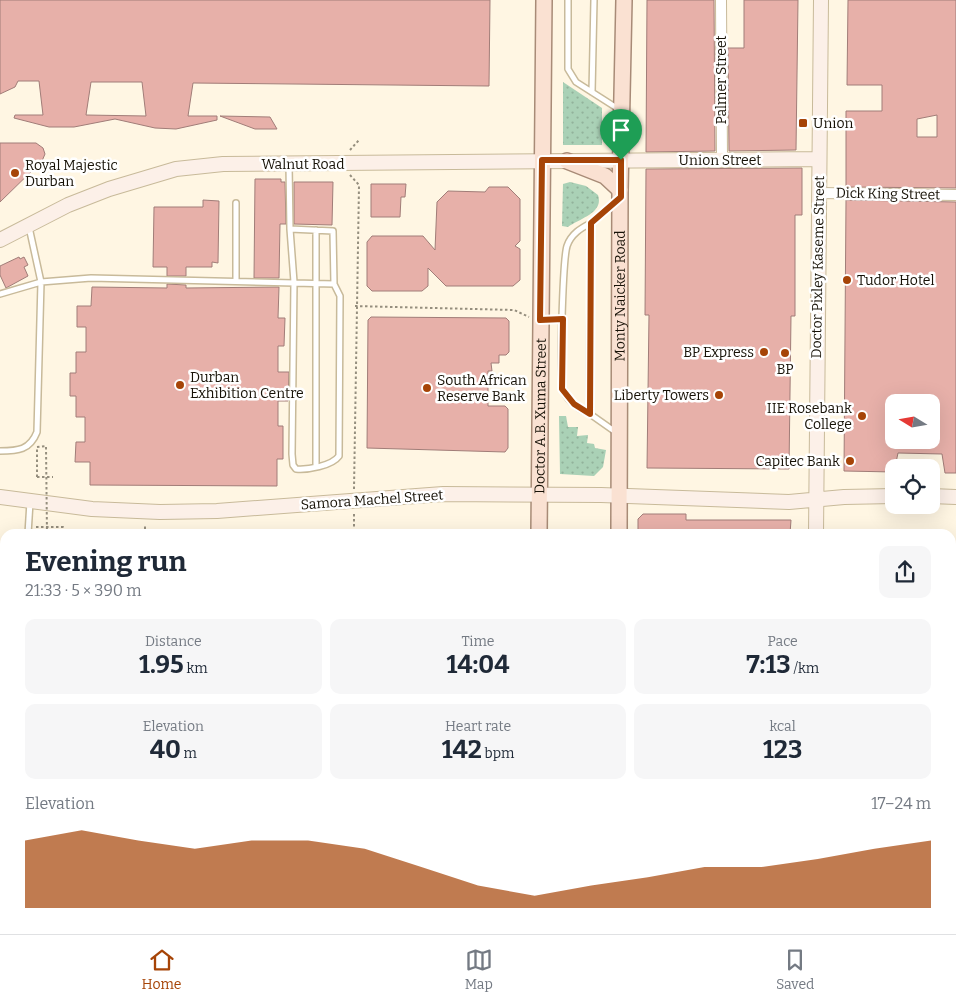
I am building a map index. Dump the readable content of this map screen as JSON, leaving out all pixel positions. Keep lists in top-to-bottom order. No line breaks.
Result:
{"streets":{"main road":["Union Street","Walnut Road","Doctor Pixley Kaseme Street","Monty Naicker Road","Doctor A.B. Xuma Street","Samora Machel Street"],"street":["Palmer Street","Dick King Street"]},"crossings":[["Palmer Street","Union Street"],["Union Street","Walnut Road"],["Union Street","Doctor Pixley Kaseme Street"],["Union Street","Monty Naicker Road"],["Walnut Road","Monty Naicker Road"],["Walnut Road","Doctor A.B. Xuma Street"],["Dick King Street","Doctor Pixley Kaseme Street"],["Doctor Pixley Kaseme Street","Samora Machel Street"],["Monty Naicker Road","Samora Machel Street"],["Doctor A.B. Xuma Street","Samora Machel Street"]],"places":{"transit":["Union"],"other":["Royal Majestic Durban","Tudor Hotel","BP Express","BP","Durban Exhibition Centre","South African Reserve Bank","Liberty Towers","IIE Rosebank College","Capitec Bank"]},"north":"left","page":{"heading":["Evening run","21:33 · 5 × 390 m"],"stats":[["Distance","1.95 km"],["Time","14:04"],["Pace","7:13 /km"],["Elevation","40 m"],["Heart rate","142 bpm"],["kcal","123"]],"chart":["Elevation","17–24 m"],"tabs":["Home","Map","Saved"]}}
